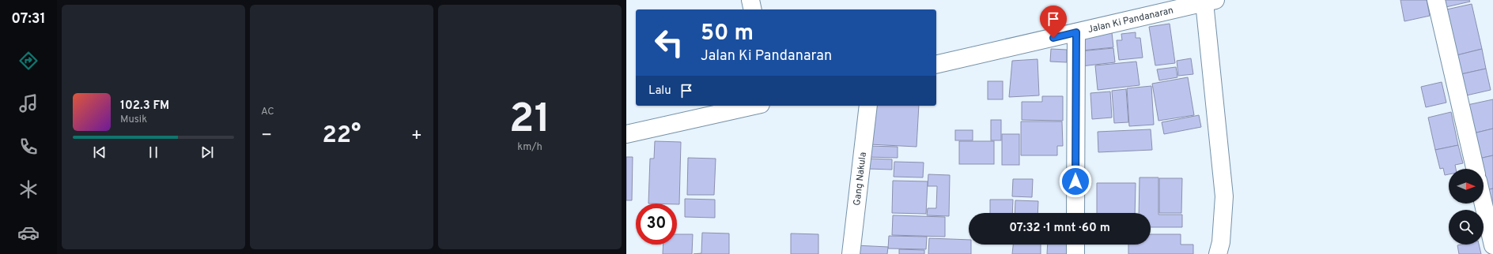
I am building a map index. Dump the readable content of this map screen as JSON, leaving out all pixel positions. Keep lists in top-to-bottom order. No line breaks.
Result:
{"streets":{"street":["Jalan Ki Pandanaran","Gang Nakula"]},"north":"right","page":{"tabs":"07:31","tile":["AC",["21","km/h"]],"turn":["50 m","Jalan Ki Pandanaran"],"then":"Lalu","song":["102.3 FM","Musik"],"heat":["−","22°","+"],"limit":"30","trip":"07:32 · 1 mnt · 60 m"}}
